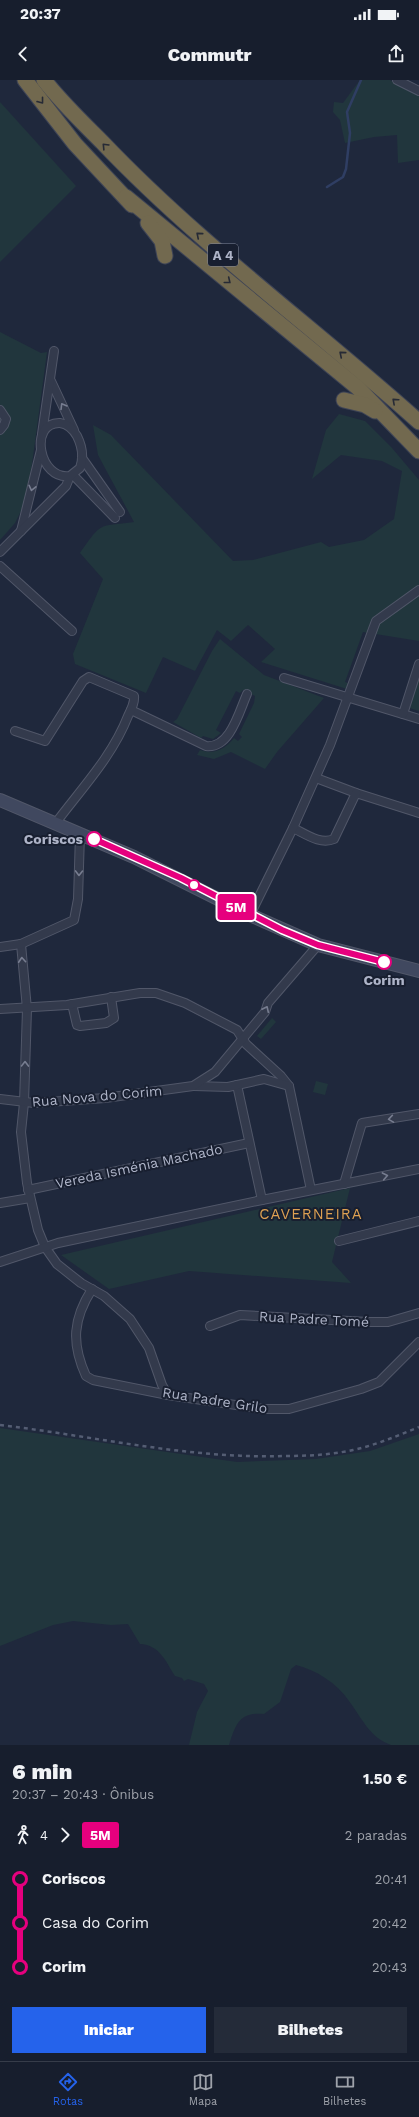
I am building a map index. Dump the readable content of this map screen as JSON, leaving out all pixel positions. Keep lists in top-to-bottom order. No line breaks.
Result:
{"streets":{"highway":["A 4"],"street":["Rua Nova do Corim","Vereda Isménia Machado","Rua Padre Tomé","Rua Padre Grilo"]},"districts":["CAVERNEIRA"],"places":["Coriscos","Corim"],"lines":["bus line 5M"],"page":{"status":"20:37","header":"Commutr","on_map":"5M","heading":["6 min","20:37 – 20:43 · Ônibus","1.50 €"],"legs":["4","5M","2 paradas"],"list":[{"name":"Coriscos","value":"20:41"},{"name":"Casa do Corim","value":"20:42"},{"name":"Corim","value":"20:43"}],"buttons":["Iniciar","Bilhetes"],"tabs":["Rotas","Mapa","Bilhetes"]}}
